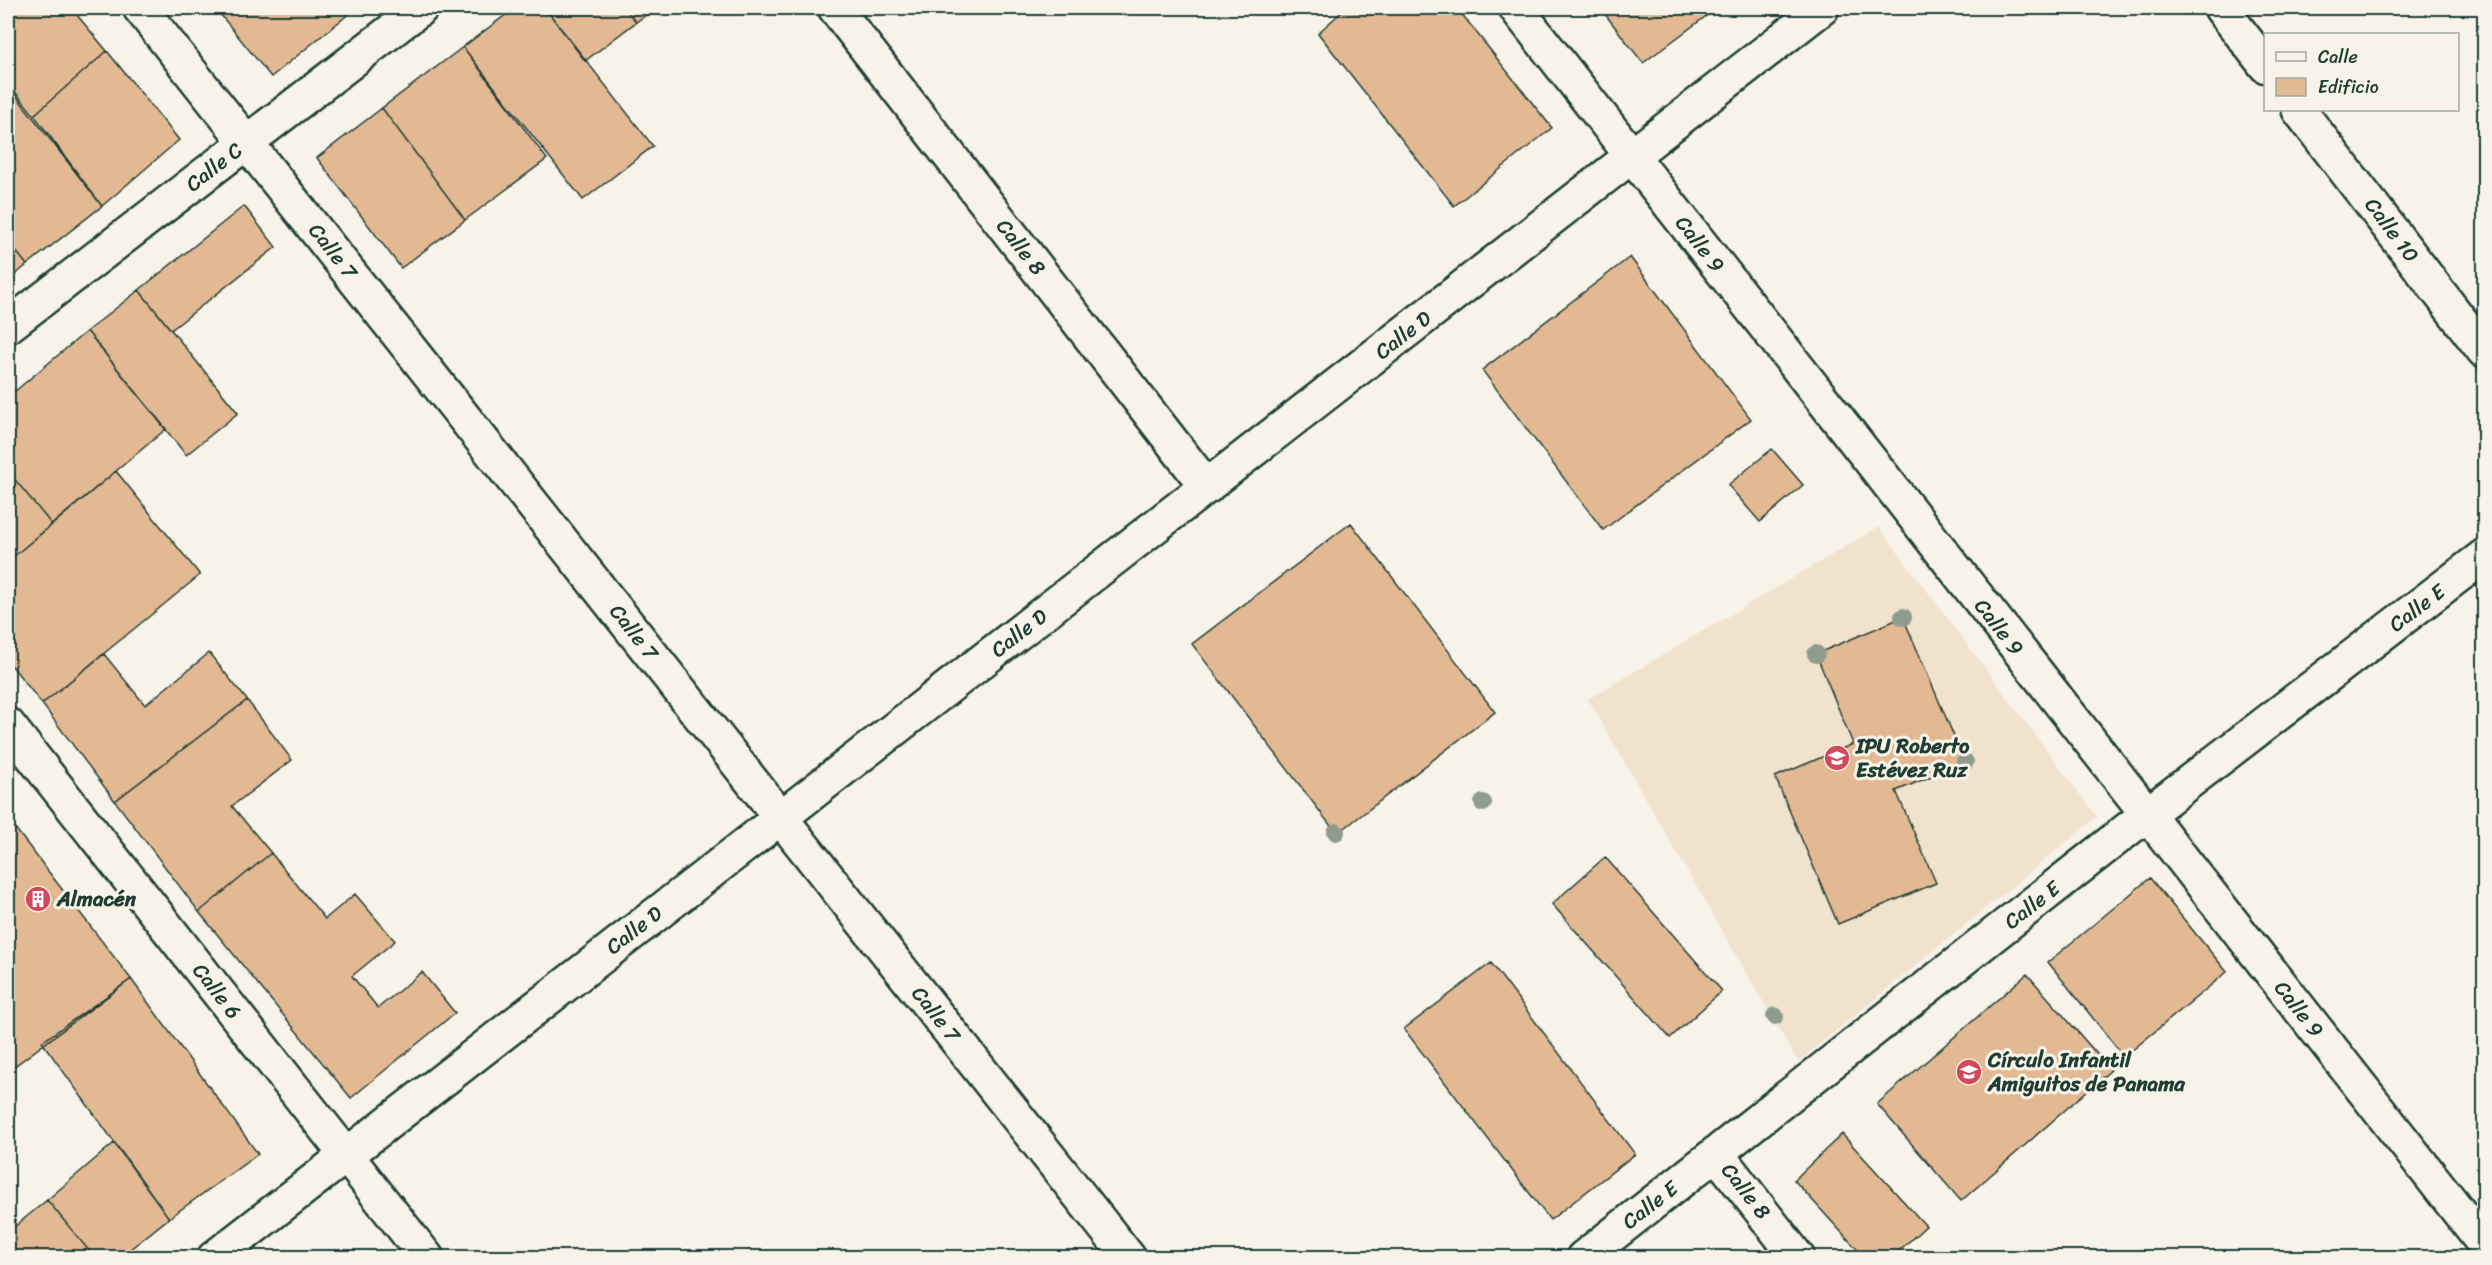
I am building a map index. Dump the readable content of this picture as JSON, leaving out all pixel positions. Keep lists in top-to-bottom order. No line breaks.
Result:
{"streets":{"street":["Calle C","Calle 10","Calle 9","Calle 8","Calle 7","Calle D","Calle E","Calle 6"]},"crossings":[["Calle C","Calle 7"],["Calle 9","Calle D"],["Calle 9","Calle E"],["Calle 8","Calle D"],["Calle 8","Calle E"],["Calle 7","Calle D"],["Calle D","Calle 6"]],"places":{"school or university":["IPU Roberto Estévez Ruz","Círculo Infantil Amiguitos de Panama"],"building":["Almacén"]},"legend":["Calle","Edificio"]}
